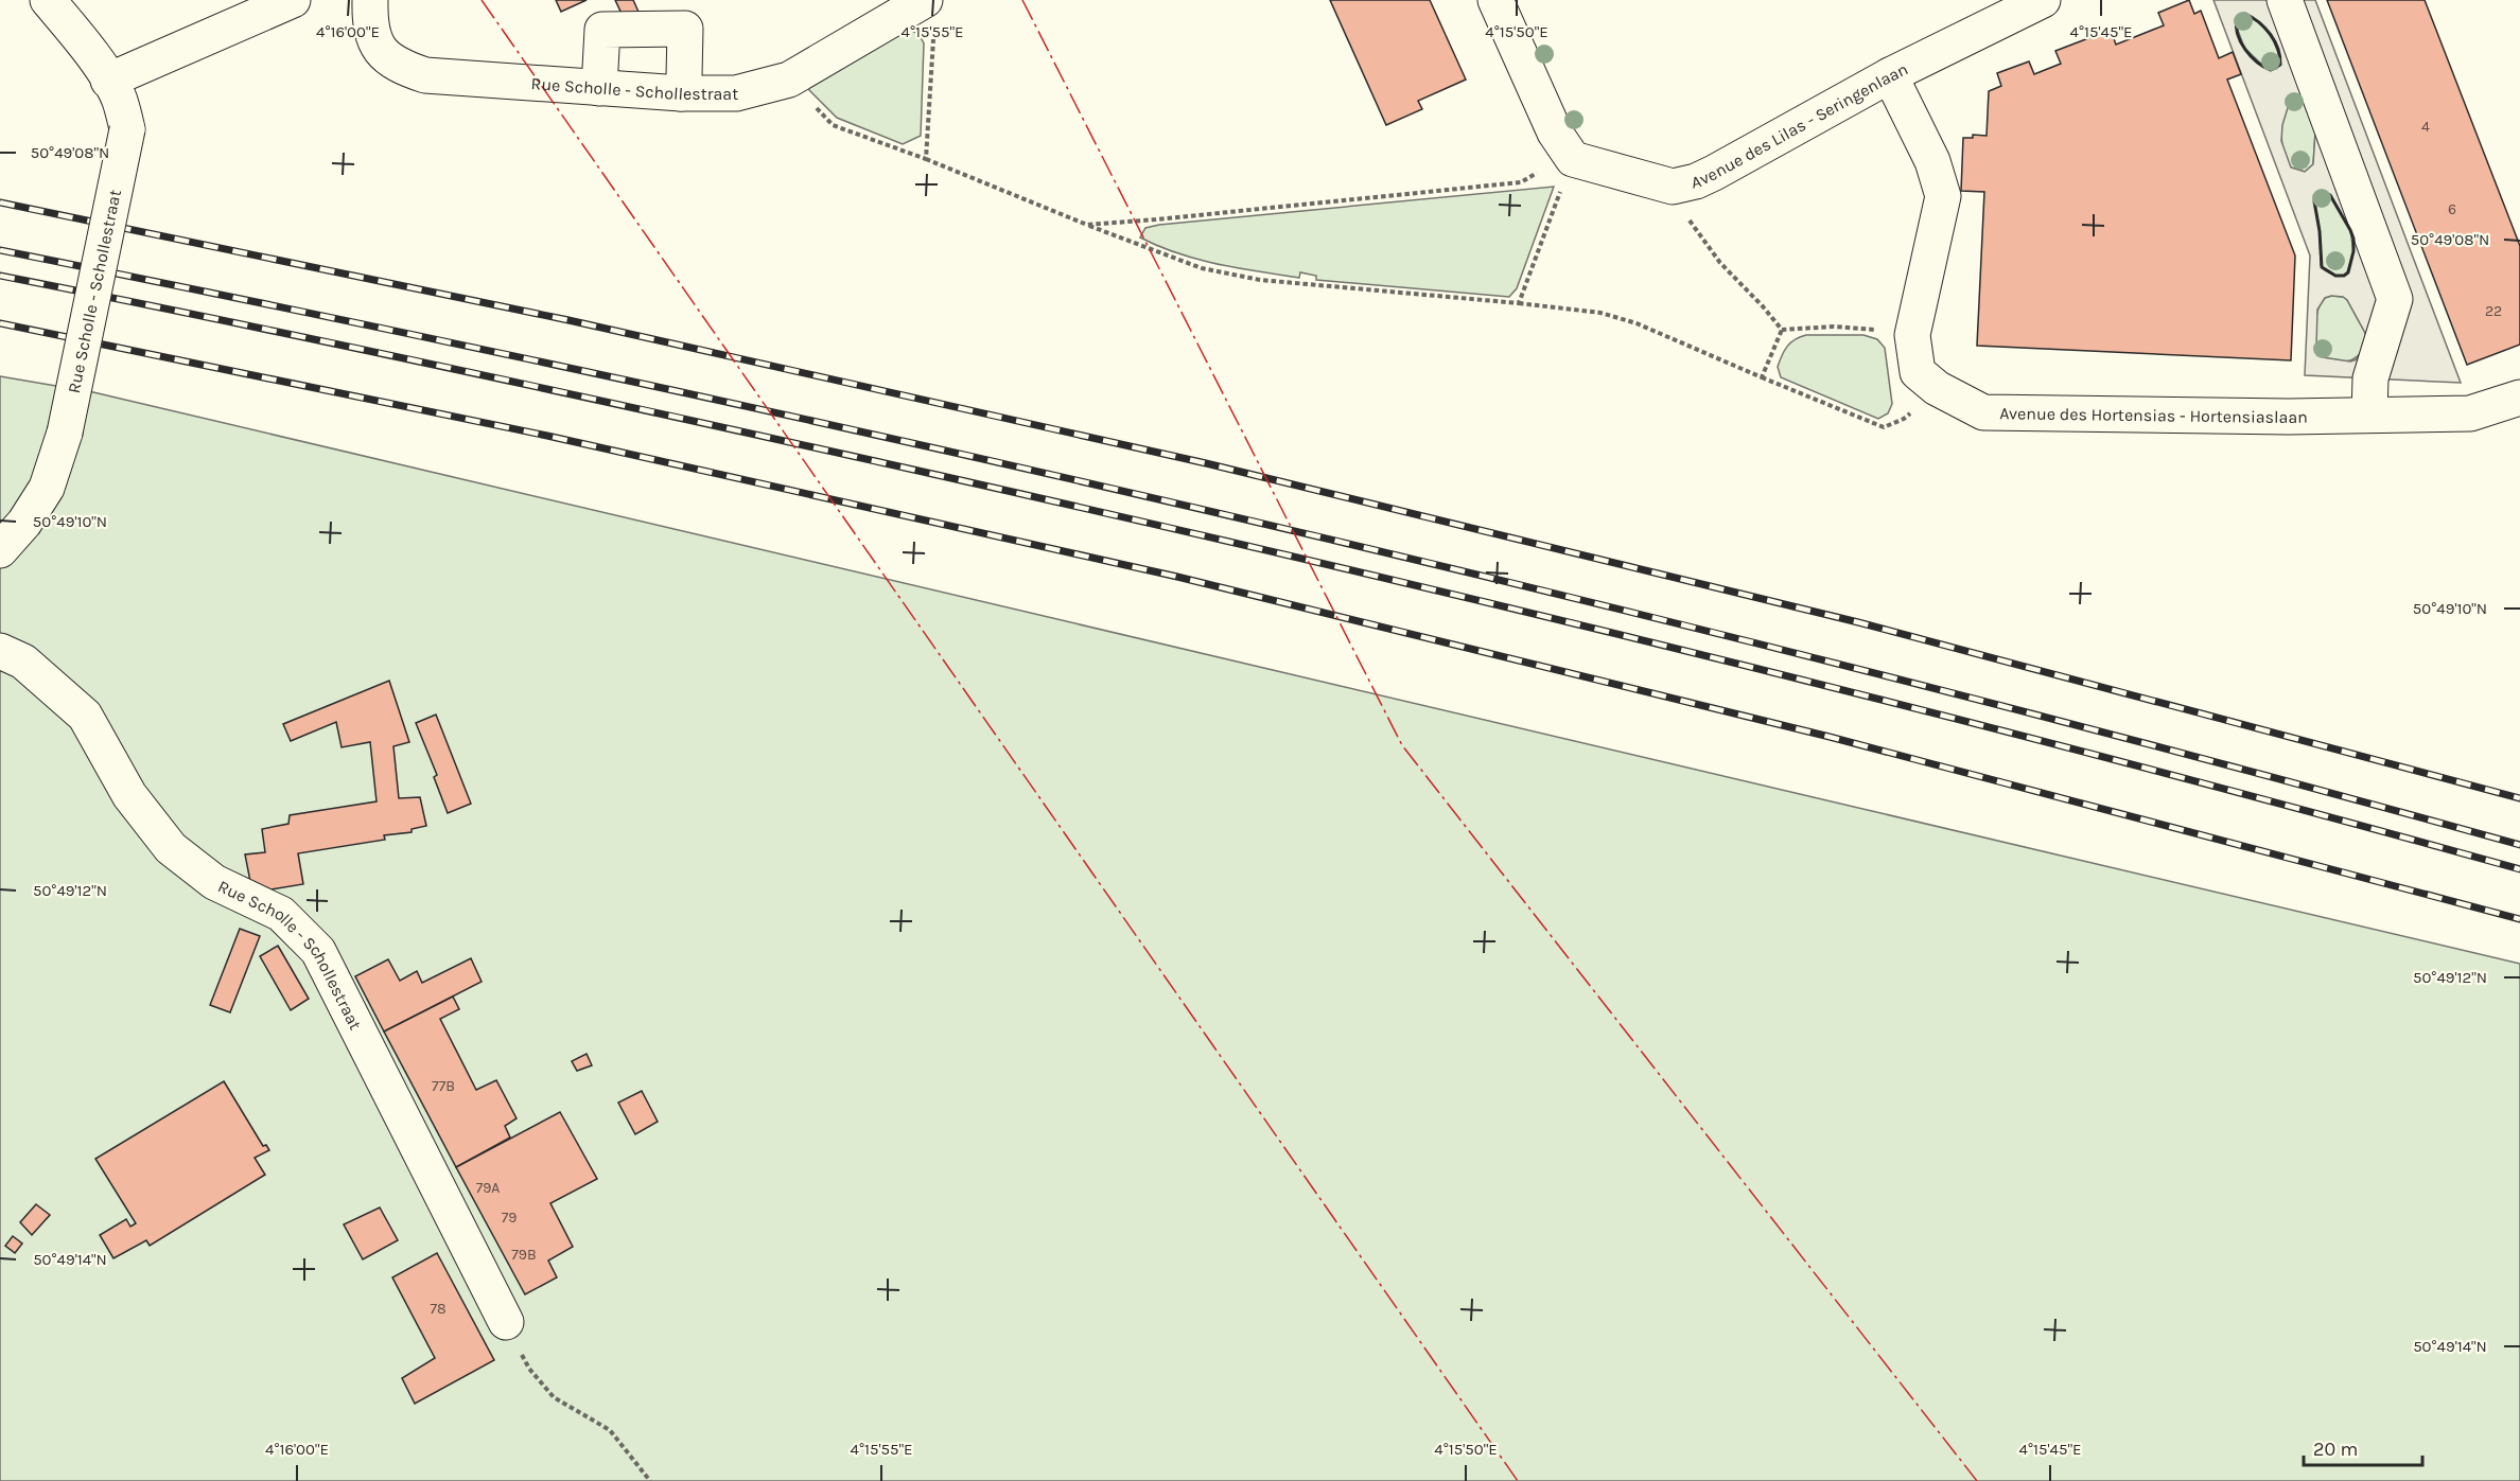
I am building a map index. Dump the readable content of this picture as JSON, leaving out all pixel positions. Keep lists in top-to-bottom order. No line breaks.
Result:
{"streets":{"street":["Rue Scholle - Schollestraat","Avenue des Lilas - Seringenlaan","Avenue des Hortensias - Hortensiaslaan"]},"crossings":[["Avenue des Lilas - Seringenlaan","Avenue des Hortensias - Hortensiaslaan"]],"house_numbers":["4","6","22","77B","79A","79","79B","78"],"scale_bar":"20 m","coordinates":["4°16'00\"E","4°15'55\"E","4°15'50\"E","4°15'45\"E","50°49'08\"N","50°49'10\"N","50°49'12\"N","50°49'14\"N"]}
